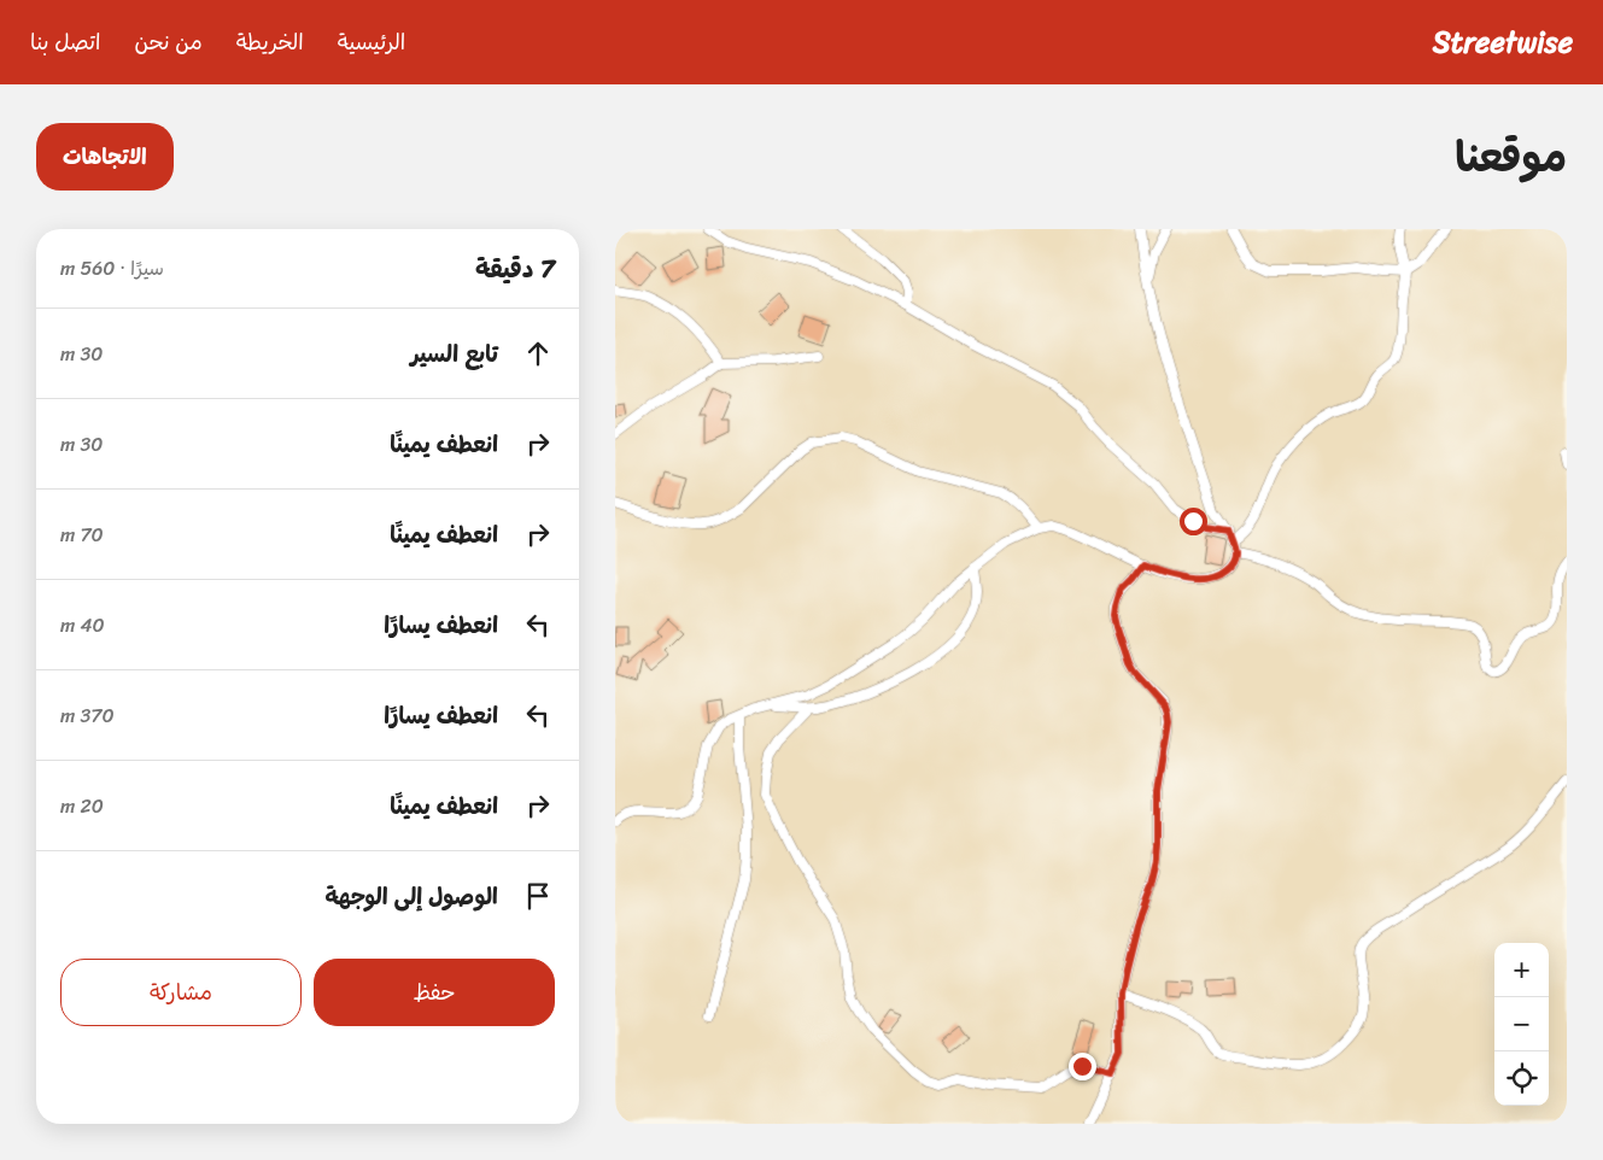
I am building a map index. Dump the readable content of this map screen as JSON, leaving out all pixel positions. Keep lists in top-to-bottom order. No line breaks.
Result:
{"page":{"header":"Streetwise","nav":["الرئيسية","الخريطة","من نحن","اتصل بنا"],"title":"موقعنا","buttons":["الاتجاهات",["حفظ","مشاركة"]],"heading":["7 دقيقة","سيرًا · 560 m"],"list":[["تابع السير","30 m"],["انعطف يمينًا","30 m"],["انعطف يمينًا","70 m"],["انعطف يسارًا","40 m"],["انعطف يسارًا","370 m"],["انعطف يمينًا","20 m"],"الوصول إلى الوجهة"],"map_buttons":["+","−"]}}
